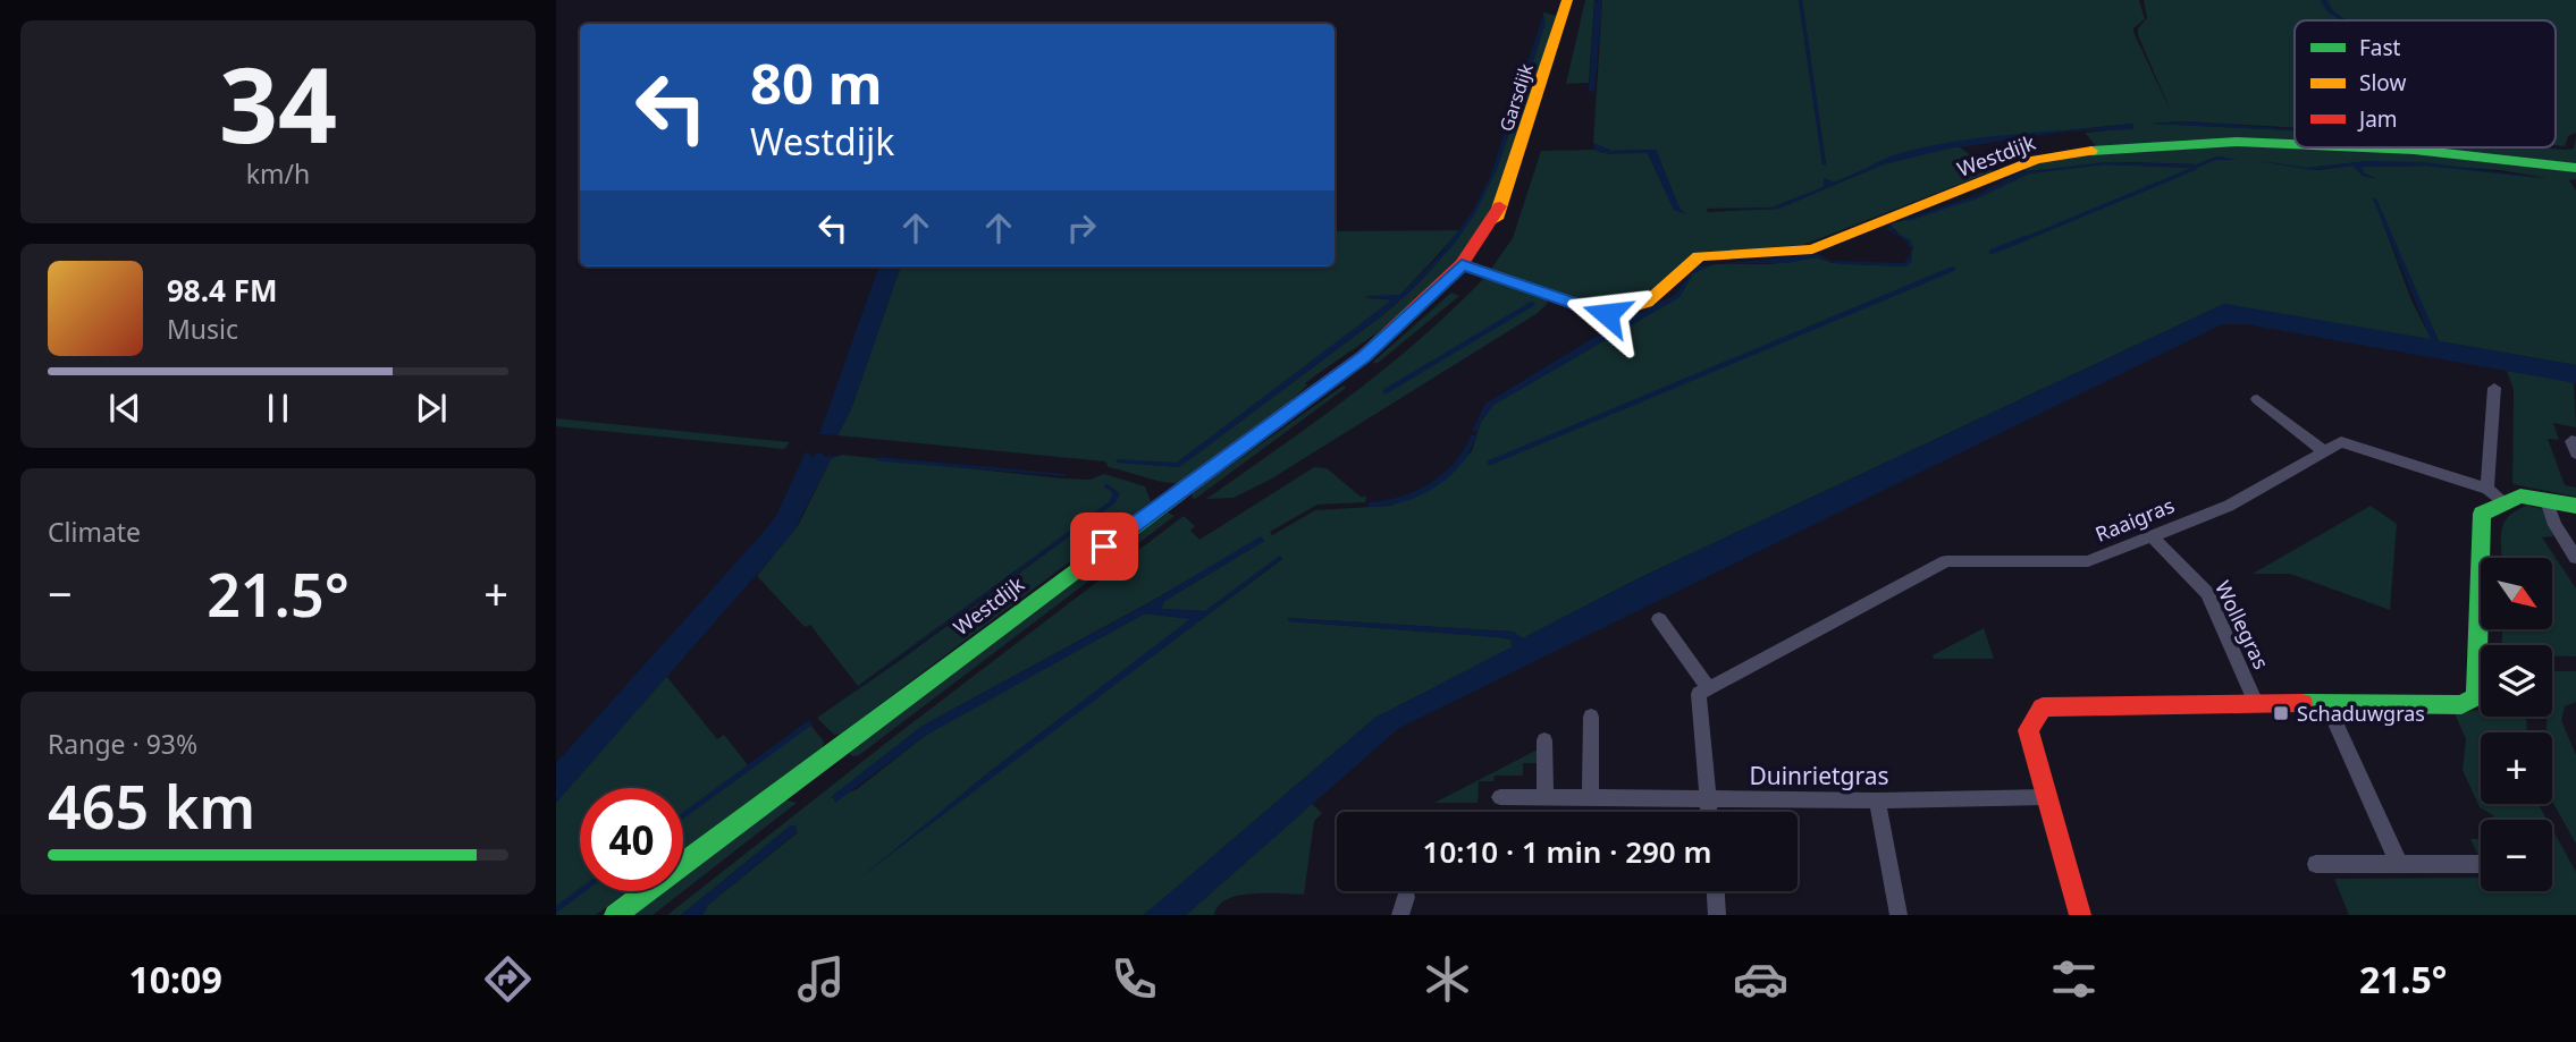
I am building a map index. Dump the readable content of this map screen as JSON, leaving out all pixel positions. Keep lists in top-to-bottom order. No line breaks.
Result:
{"streets":{"street":["Garsdijk","Westdijk","Raaigras","Wollegras","Duinrietgras"]},"crossings":[["Garsdijk","Westdijk"],["Raaigras","Wollegras"]],"places":{"transit":["Schaduwgras"]},"legend":["Fast","Slow","Jam"],"north":"bottom right","page":{"tile":[["34","km/h"],"Climate",["Range · 93%","465 km"]],"turn":["80 m","Westdijk"],"song":["98.4 FM","Music"],"map_buttons":["+","−"],"heat":["−","21.5°","+"],"limit":"40","trip":"10:10 · 1 min · 290 m","tabs":["10:09","21.5°"]}}
